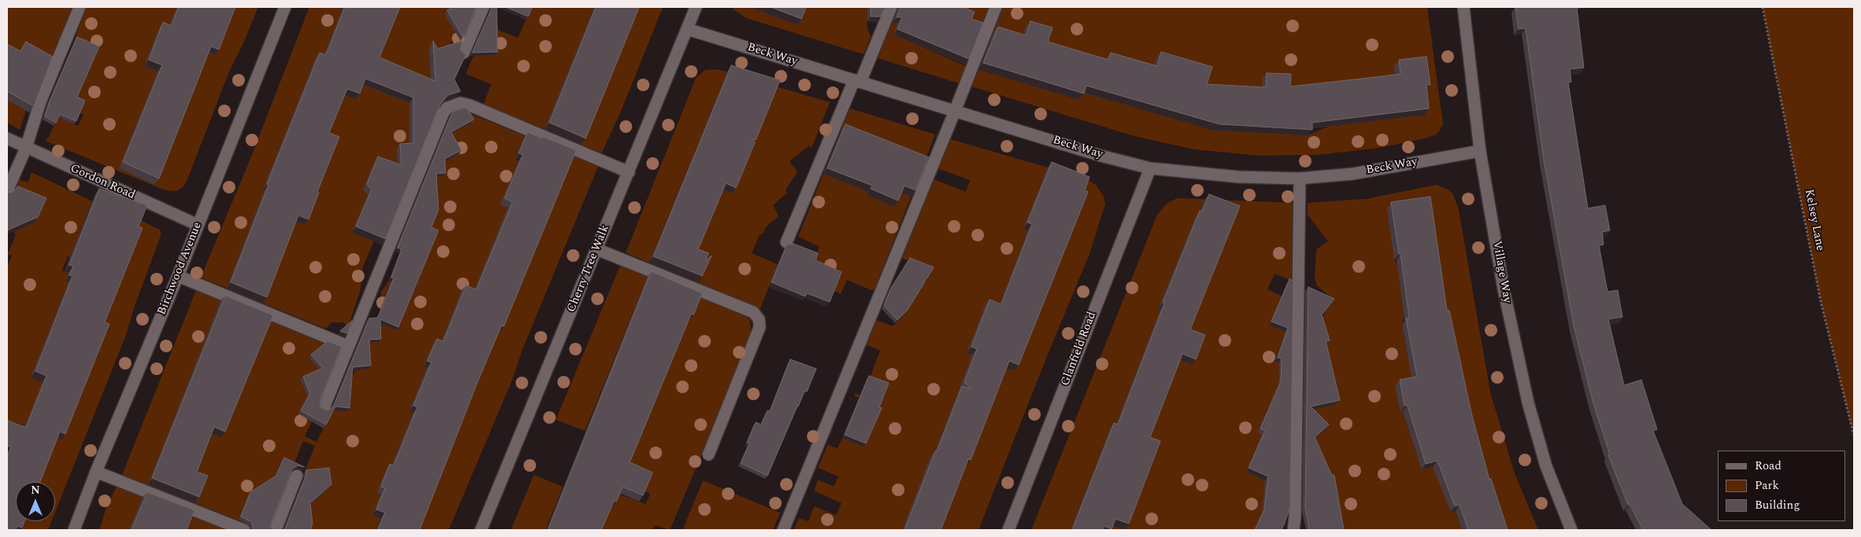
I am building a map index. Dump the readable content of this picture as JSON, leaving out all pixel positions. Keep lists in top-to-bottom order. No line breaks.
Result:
{"streets":{"street":["Beck Way","Gordon Road","Birchwood Avenue","Cherry Tree Walk","Village Way","Glanfield Road"],"path":["Kelsey Lane"]},"crossings":[["Beck Way","Cherry Tree Walk"],["Beck Way","Village Way"],["Beck Way","Glanfield Road"],["Gordon Road","Birchwood Avenue"]],"legend":["Road","Park","Building"],"north":"top"}
